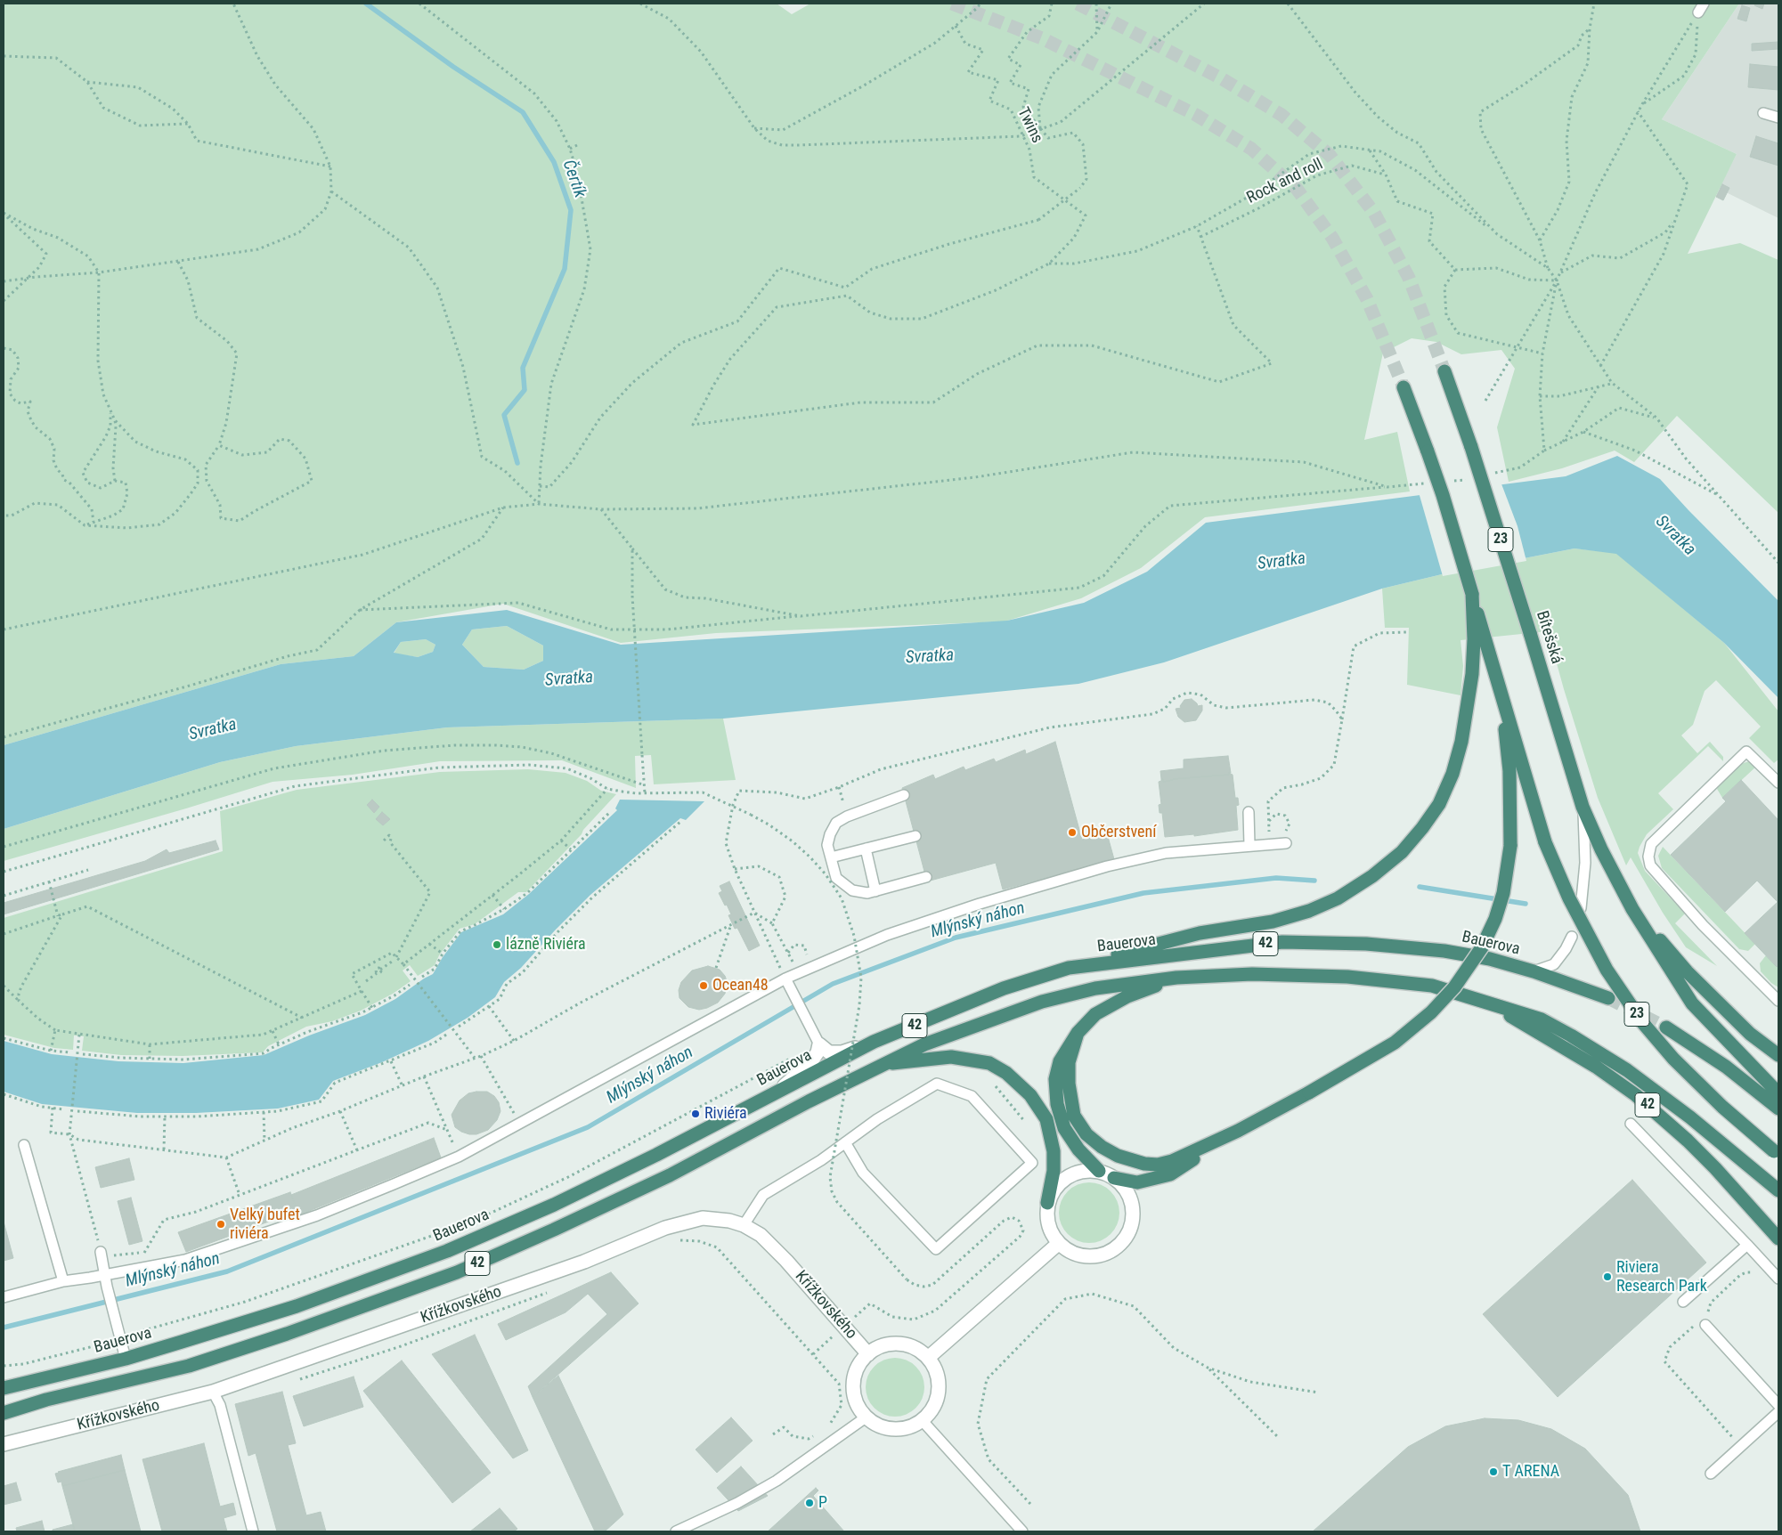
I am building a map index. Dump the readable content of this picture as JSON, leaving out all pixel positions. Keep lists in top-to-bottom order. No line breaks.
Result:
{"streets":{"highway":["23","Bítešská","Bauerova","42"],"street":["Křížkovského"],"path":["Twins","Rock and roll"]},"crossings":[["23","Bítešská"]],"water":["Čertík","Svratka","Mlýnský náhon"],"places":["Občerstvení","lázně Riviéra","Ocean48","Riviéra","Velký bufet riviéra","Riviera Research Park","T ARENA","P"]}
